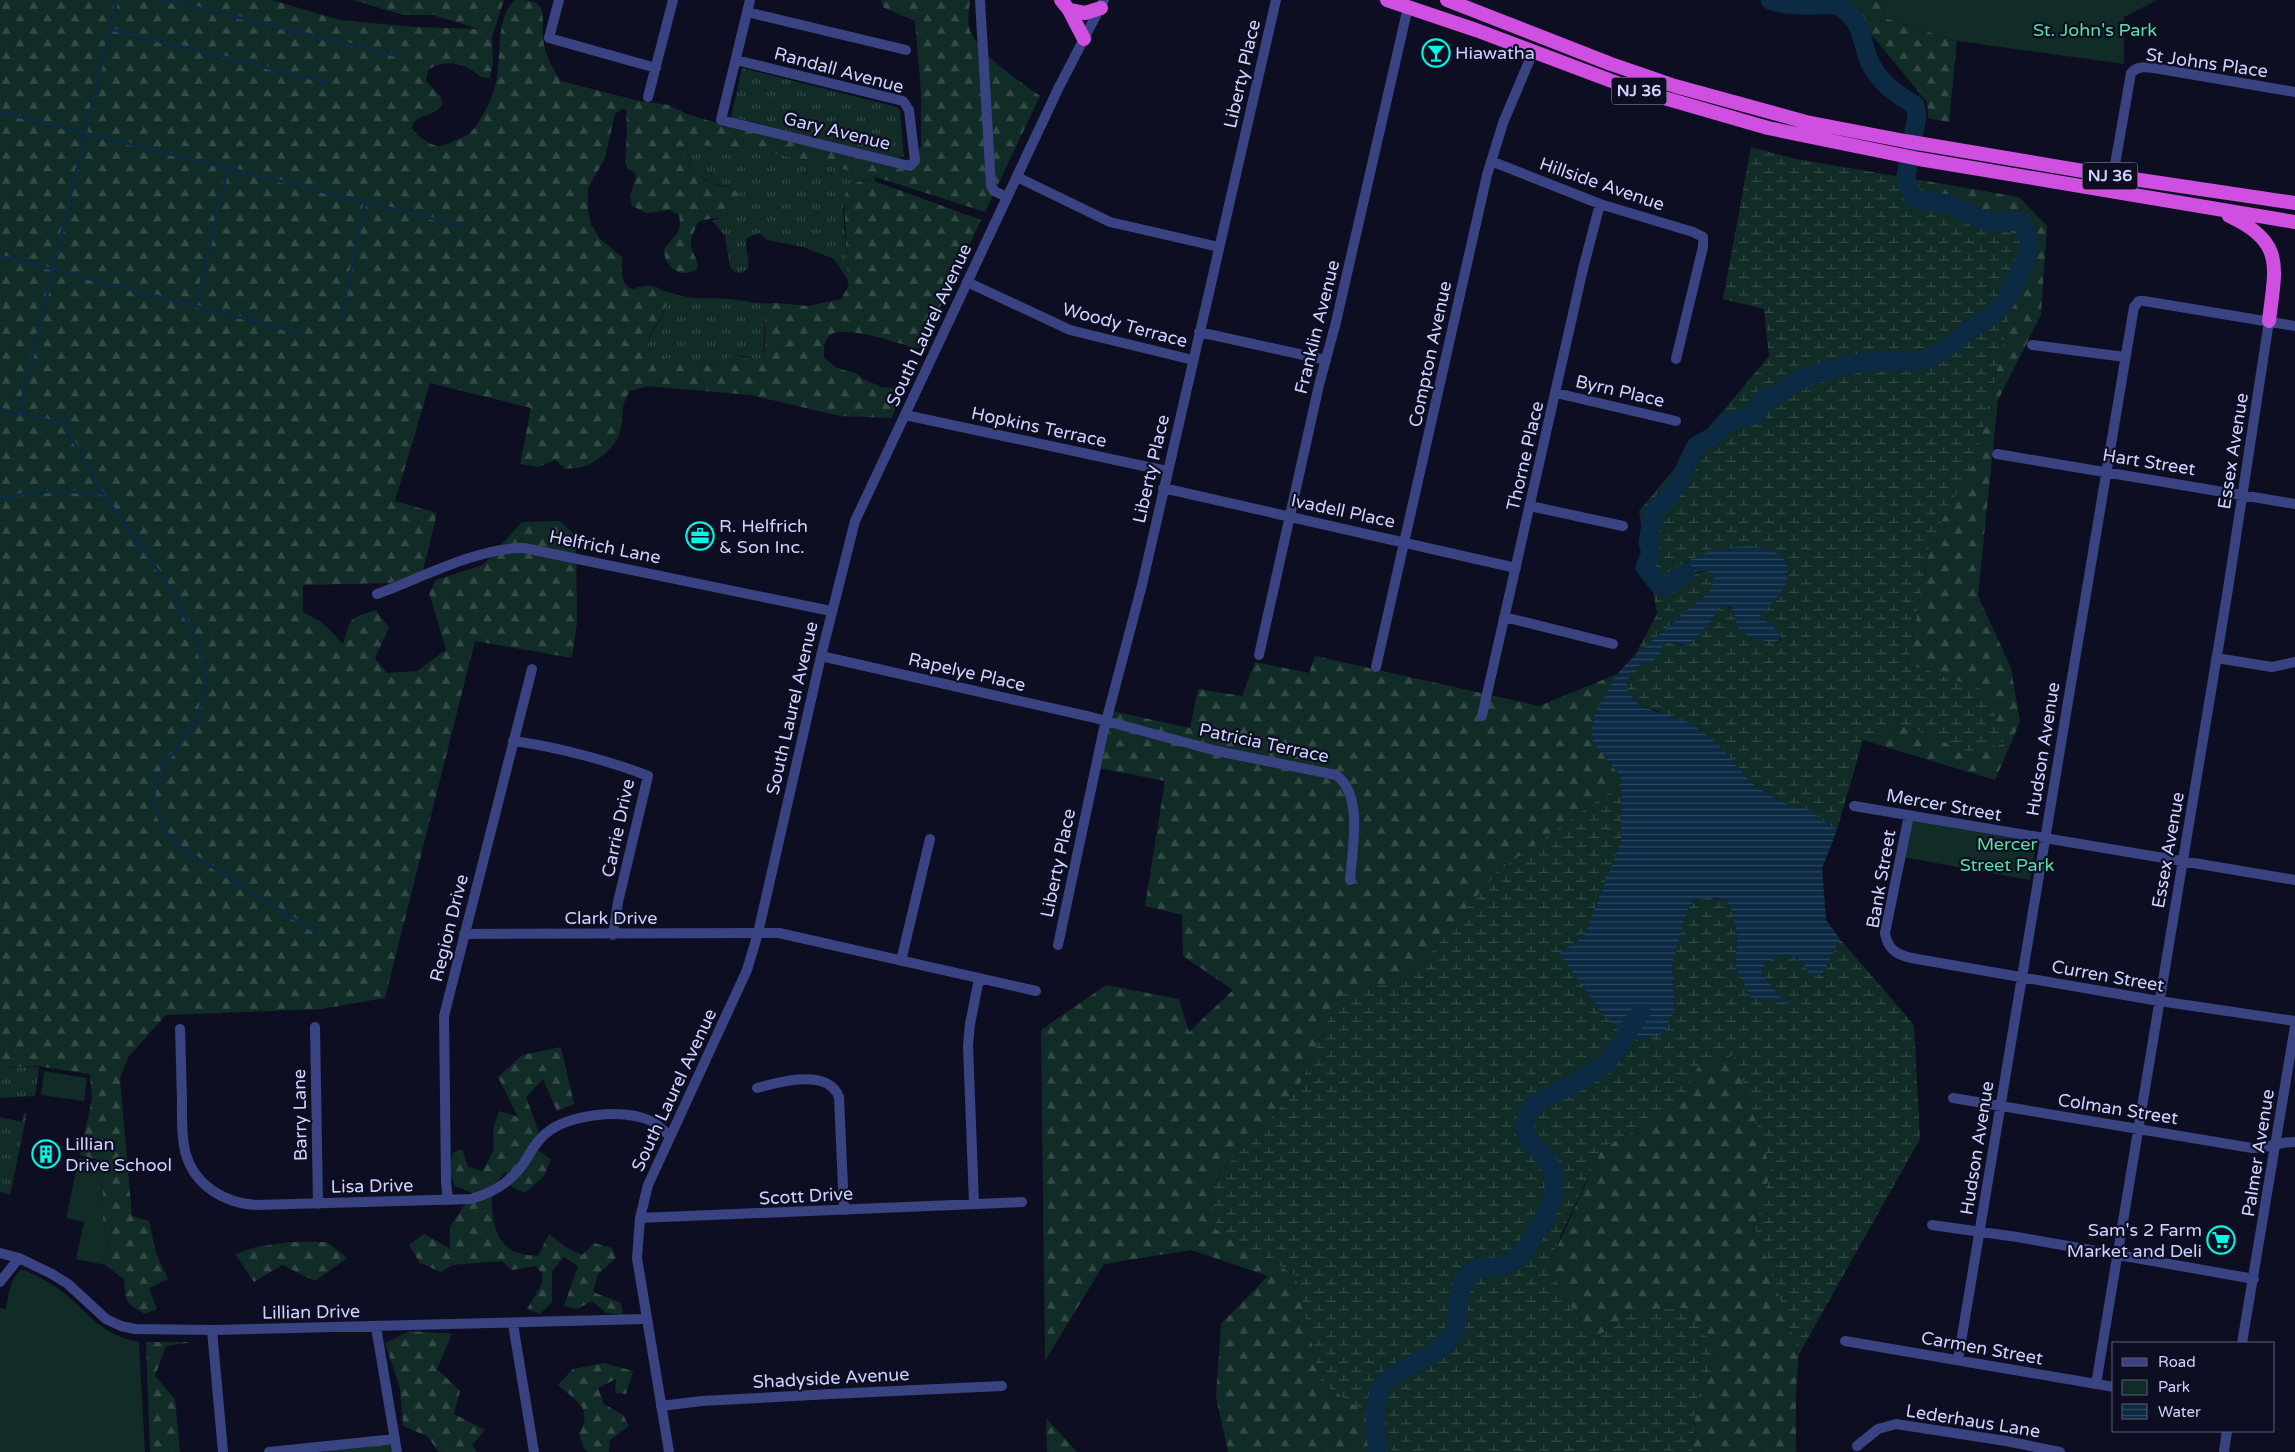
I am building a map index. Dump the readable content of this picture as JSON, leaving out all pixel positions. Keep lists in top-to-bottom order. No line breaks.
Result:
{"streets":{"highway":["NJ 36"],"street":["St Johns Place","Randall Avenue","Liberty Place","Gary Avenue","Hillside Avenue","South Laurel Avenue","Woody Terrace","Franklin Avenue","Compton Avenue","Byrn Place","Hopkins Terrace","Essex Avenue","Thorne Place","Hart Street","Ivadell Place","Helfrich Lane","Rapelye Place","Patricia Terrace","Hudson Avenue","Mercer Street","Carrie Drive","Bank Street","Clark Drive","Region Drive","Curren Street","Colman Street","Barry Lane","Palmer Avenue","Lisa Drive","Scott Drive","Lillian Drive","Carmen Street","Shadyside Avenue","Lederhaus Lane"]},"crossings":[["St Johns Place","NJ 36"],["Randall Avenue","Gary Avenue"],["Liberty Place","Woody Terrace"],["Liberty Place","Hopkins Terrace"],["Liberty Place","Ivadell Place"],["Liberty Place","Rapelye Place"],["Liberty Place","Patricia Terrace"],["NJ 36","Franklin Avenue"],["NJ 36","Compton Avenue"],["Hillside Avenue","Compton Avenue"],["Hillside Avenue","Thorne Place"],["South Laurel Avenue","Woody Terrace"],["South Laurel Avenue","Hopkins Terrace"],["South Laurel Avenue","Helfrich Lane"],["South Laurel Avenue","Rapelye Place"],["South Laurel Avenue","Clark Drive"],["South Laurel Avenue","Lisa Drive"],["South Laurel Avenue","Scott Drive"],["South Laurel Avenue","Lillian Drive"],["South Laurel Avenue","Shadyside Avenue"],["Franklin Avenue","Ivadell Place"],["Compton Avenue","Ivadell Place"],["Byrn Place","Thorne Place"],["Essex Avenue","Hart Street"],["Essex Avenue","Hudson Avenue"],["Essex Avenue","Mercer Street"],["Essex Avenue","Curren Street"],["Essex Avenue","Colman Street"],["Essex Avenue","Carmen Street"],["Thorne Place","Ivadell Place"],["Hart Street","Hudson Avenue"],["Rapelye Place","Patricia Terrace"],["Hudson Avenue","Mercer Street"],["Hudson Avenue","Curren Street"],["Hudson Avenue","Colman Street"],["Hudson Avenue","Carmen Street"],["Mercer Street","Bank Street"],["Carrie Drive","Clark Drive"],["Carrie Drive","Region Drive"],["Bank Street","Curren Street"],["Clark Drive","Region Drive"],["Region Drive","Lisa Drive"],["Colman Street","Palmer Avenue"],["Barry Lane","Lisa Drive"]],"parks":["St. John's Park","Mercer Street Park"],"places":{"bar":["Hiawatha"],"office":["R. Helfrich & Son Inc."],"building":["Lillian Drive School"],"supermarket":["Sam's 2 Farm Market and Deli"]},"legend":["Road","Park","Water"]}
